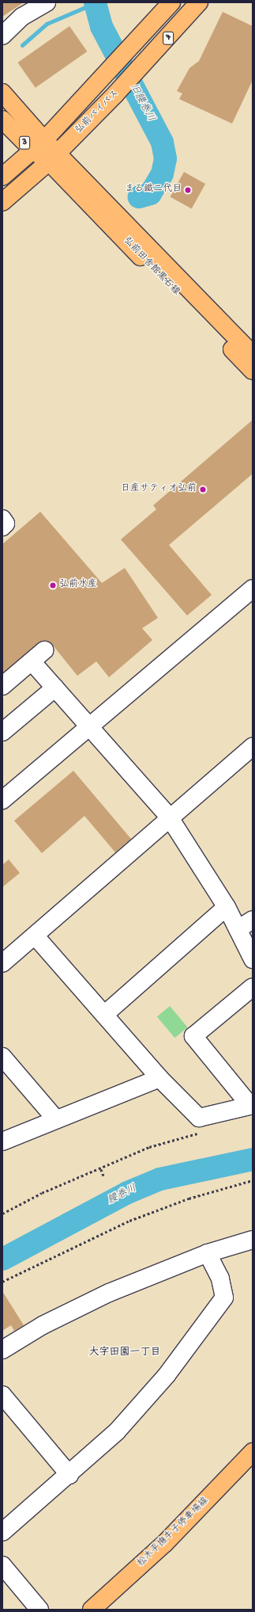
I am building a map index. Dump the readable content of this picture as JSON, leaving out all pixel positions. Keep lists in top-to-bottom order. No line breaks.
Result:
{"streets":{"main road":["7","弘前バイパス","3","弘前田舎館黒石線","松木平撫牛子停車場線"]},"crossings":[["弘前バイパス","3"],["弘前バイパス","弘前田舎館黒石線"],["3","弘前田舎館黒石線"]],"districts":["大字田園一丁目"],"water":["旧腰巻川","腰巻川"],"places":["まる鐵二代目","日産サティオ弘前","弘前水産"]}
